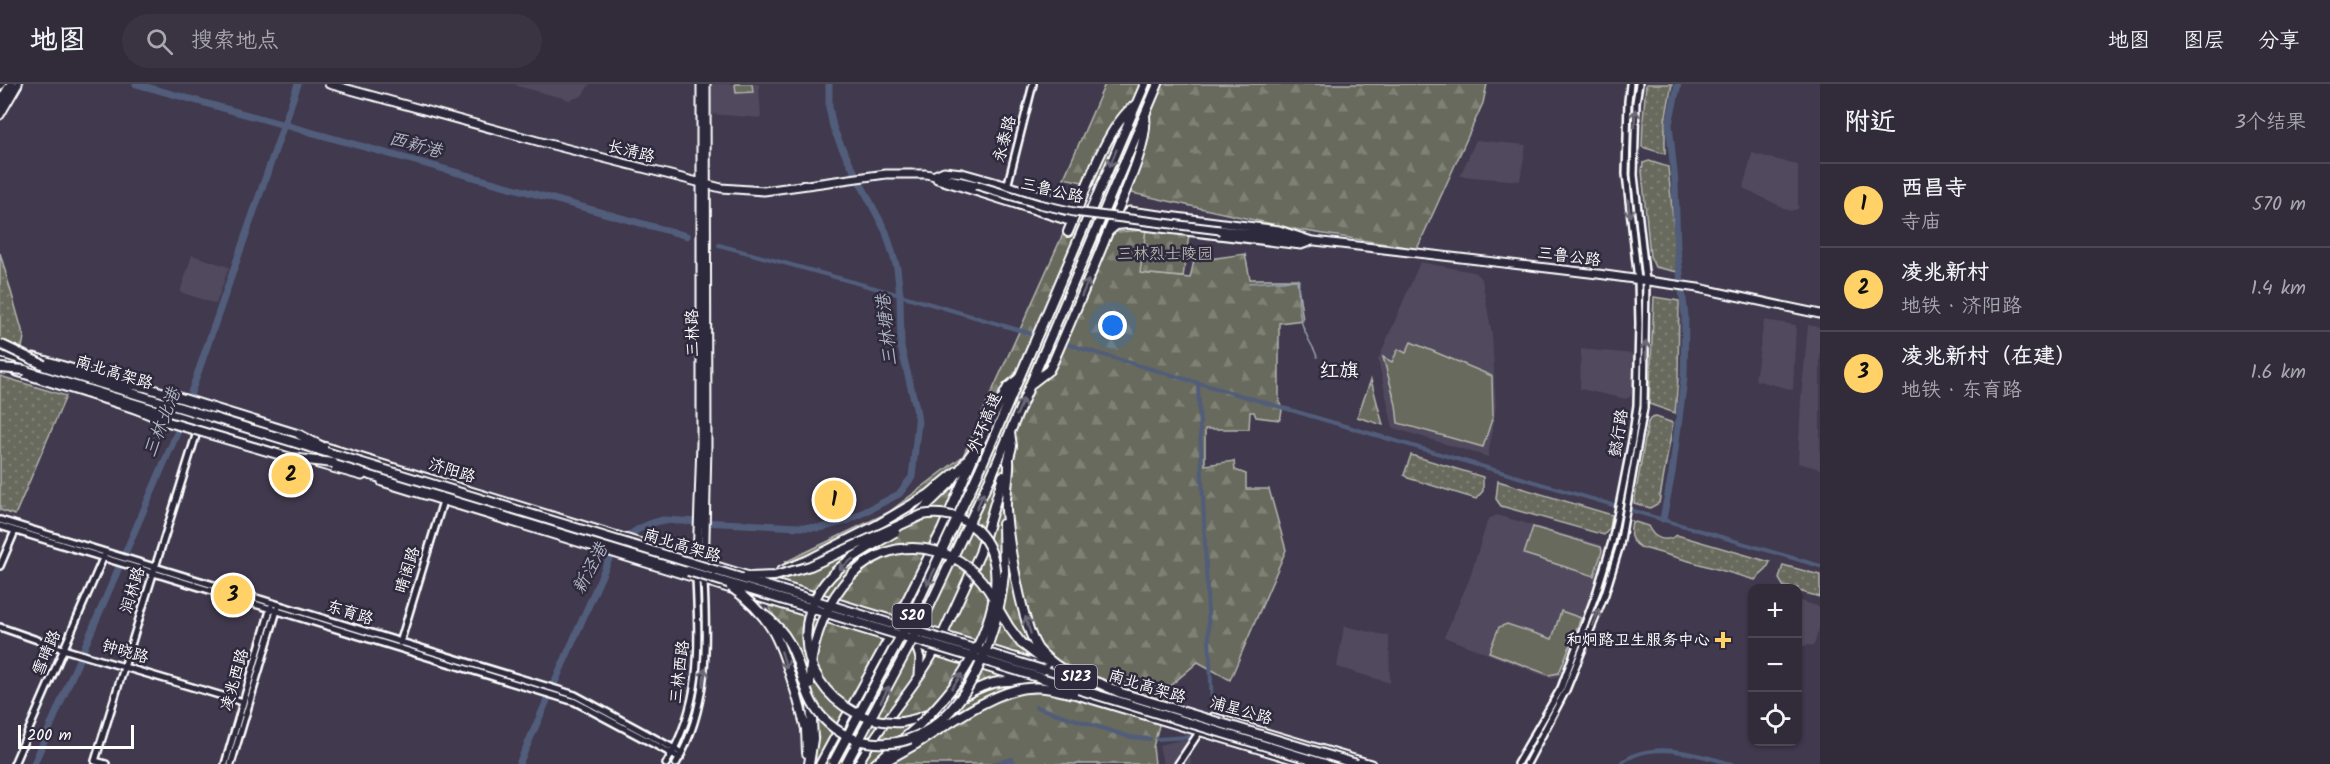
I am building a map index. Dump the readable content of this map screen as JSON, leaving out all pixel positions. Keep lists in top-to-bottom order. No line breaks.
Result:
{"streets":{"highway":["南北高架路","外环高速","S20"],"main road":["长清路","三鲁公路","三林路","济阳路","S123","浦星公路"],"street":["永泰路","懿行路","晴阁路","润林路","东育路","钟晓路","雪晴路","三林西路","凌兆西路"]},"crossings":[["永泰路","长清路"],["长清路","三鲁公路"],["长清路","三林路"],["三鲁公路","懿行路"],["三林路","济阳路"],["三林路","三林西路"],["济阳路","晴阁路"],["济阳路","润林路"],["济阳路","三林西路"],["济阳路","浦星公路"],["晴阁路","东育路"],["润林路","东育路"],["润林路","钟晓路"],["东育路","雪晴路"],["东育路","三林西路"],["东育路","凌兆西路"],["钟晓路","雪晴路"],["钟晓路","凌兆西路"]],"districts":["红旗"],"water":["西新港","三林塘港","三林北港","新泾港"],"parks":["三林烈士陵园"],"places":{"health":["和炯路卫生服务中心"]},"scale_bar":"200 m","page":{"header":"地图","search":"搜索地点","nav":["地图","图层","分享"],"heading":["附近","3个结果"],"list":[{"mark":"1","name":"西昌寺","note":"寺庙","value":"570 m"},{"mark":"2","name":"凌兆新村","note":"地铁 · 济阳路","value":"1.4 km"},{"mark":"3","name":"凌兆新村（在建）","note":"地铁 · 东育路","value":"1.6 km"}],"pins":["2","1","3"],"map_buttons":["+","−"],"scale":"200 m"}}
